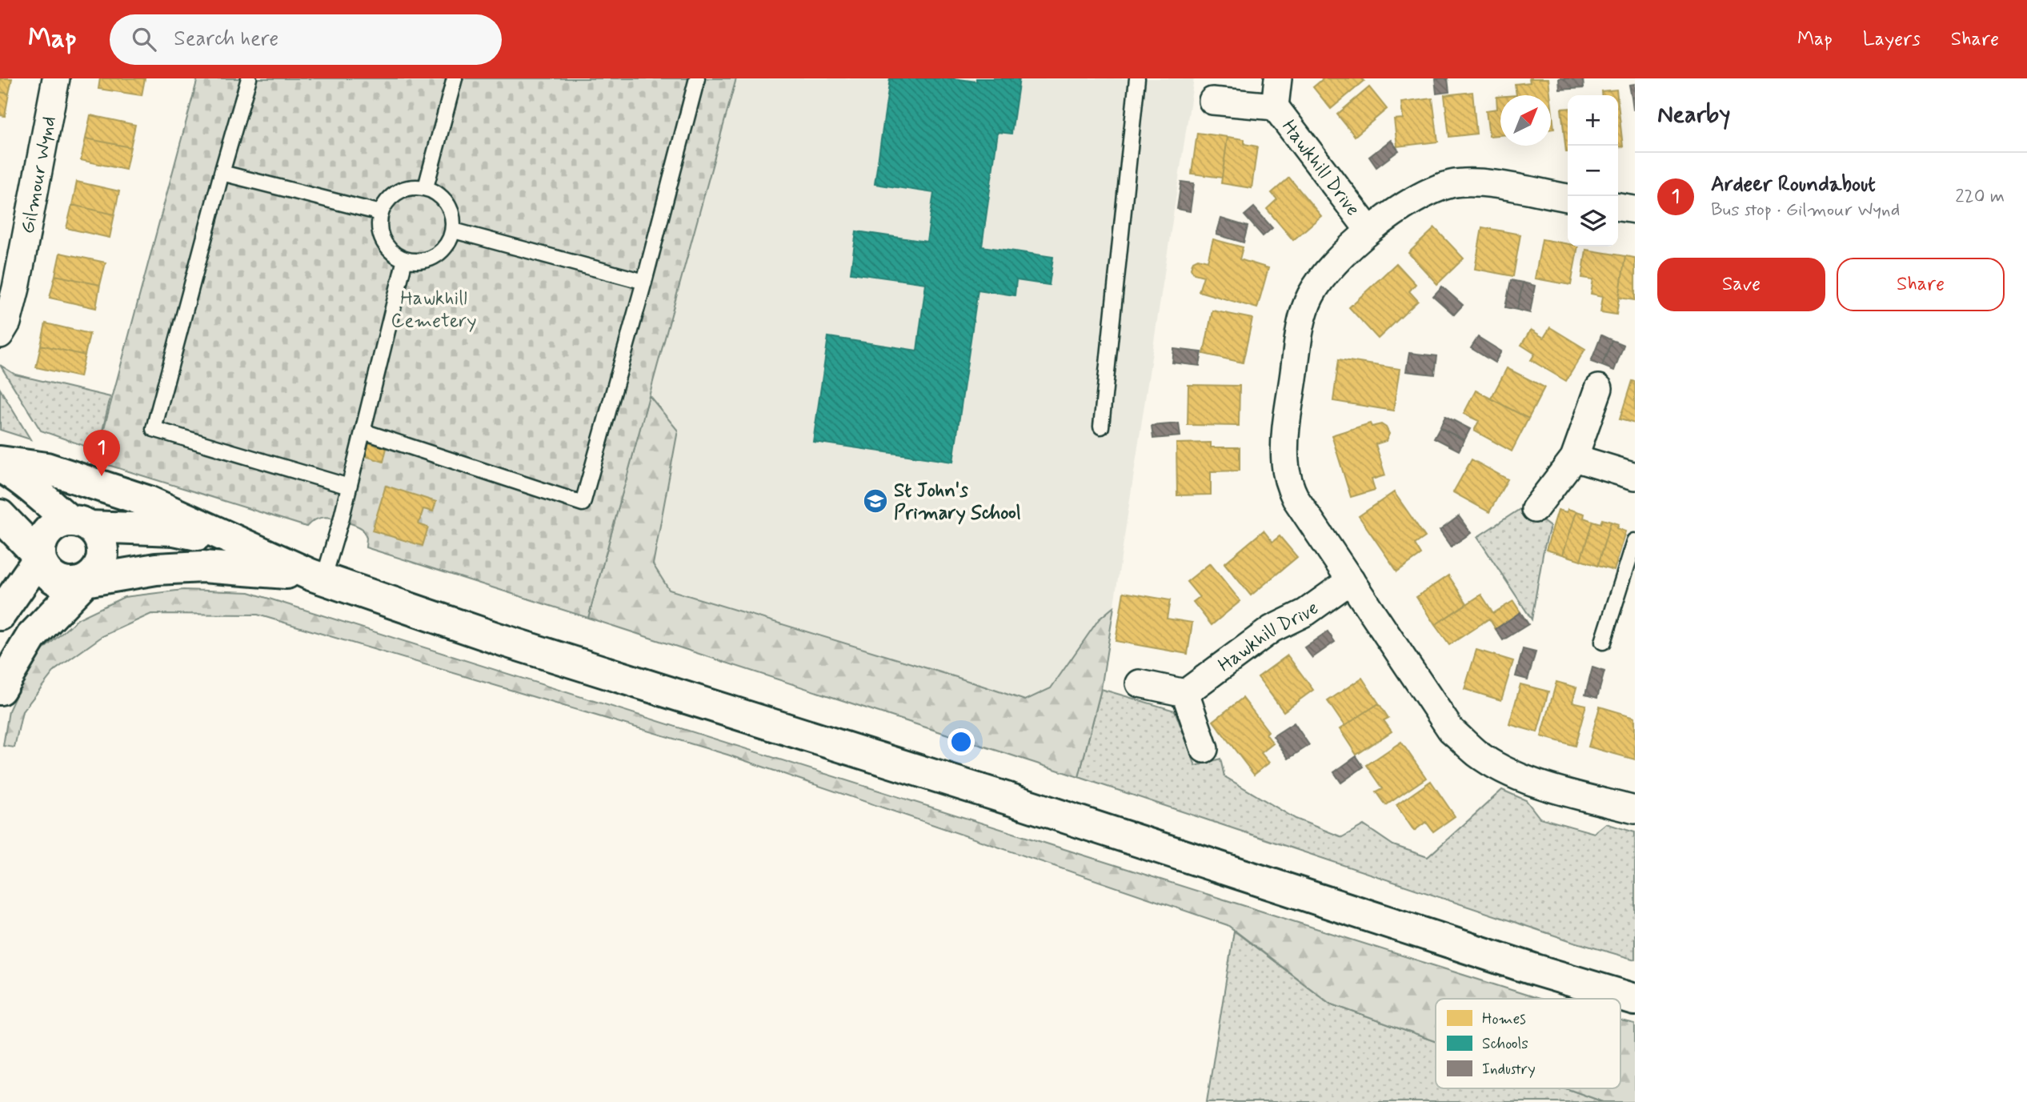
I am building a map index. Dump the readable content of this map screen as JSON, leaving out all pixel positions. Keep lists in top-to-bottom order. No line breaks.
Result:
{"streets":{"street":["Hawkhill Drive","Gilmour Wynd"]},"parks":["Hawkhill Cemetery"],"places":{"school or university":["St John's Primary School"]},"legend":["Homes","Schools","Industry"],"north":"top right","page":{"header":"Map","search":"Search here","nav":["Map","Layers","Share"],"heading":"Nearby","map_buttons":["+","−"],"list":[{"mark":"1","name":"Ardeer Roundabout","note":"Bus stop · Gilmour Wynd","value":"220 m"}],"buttons":["Save","Share"],"pins":"1"}}
